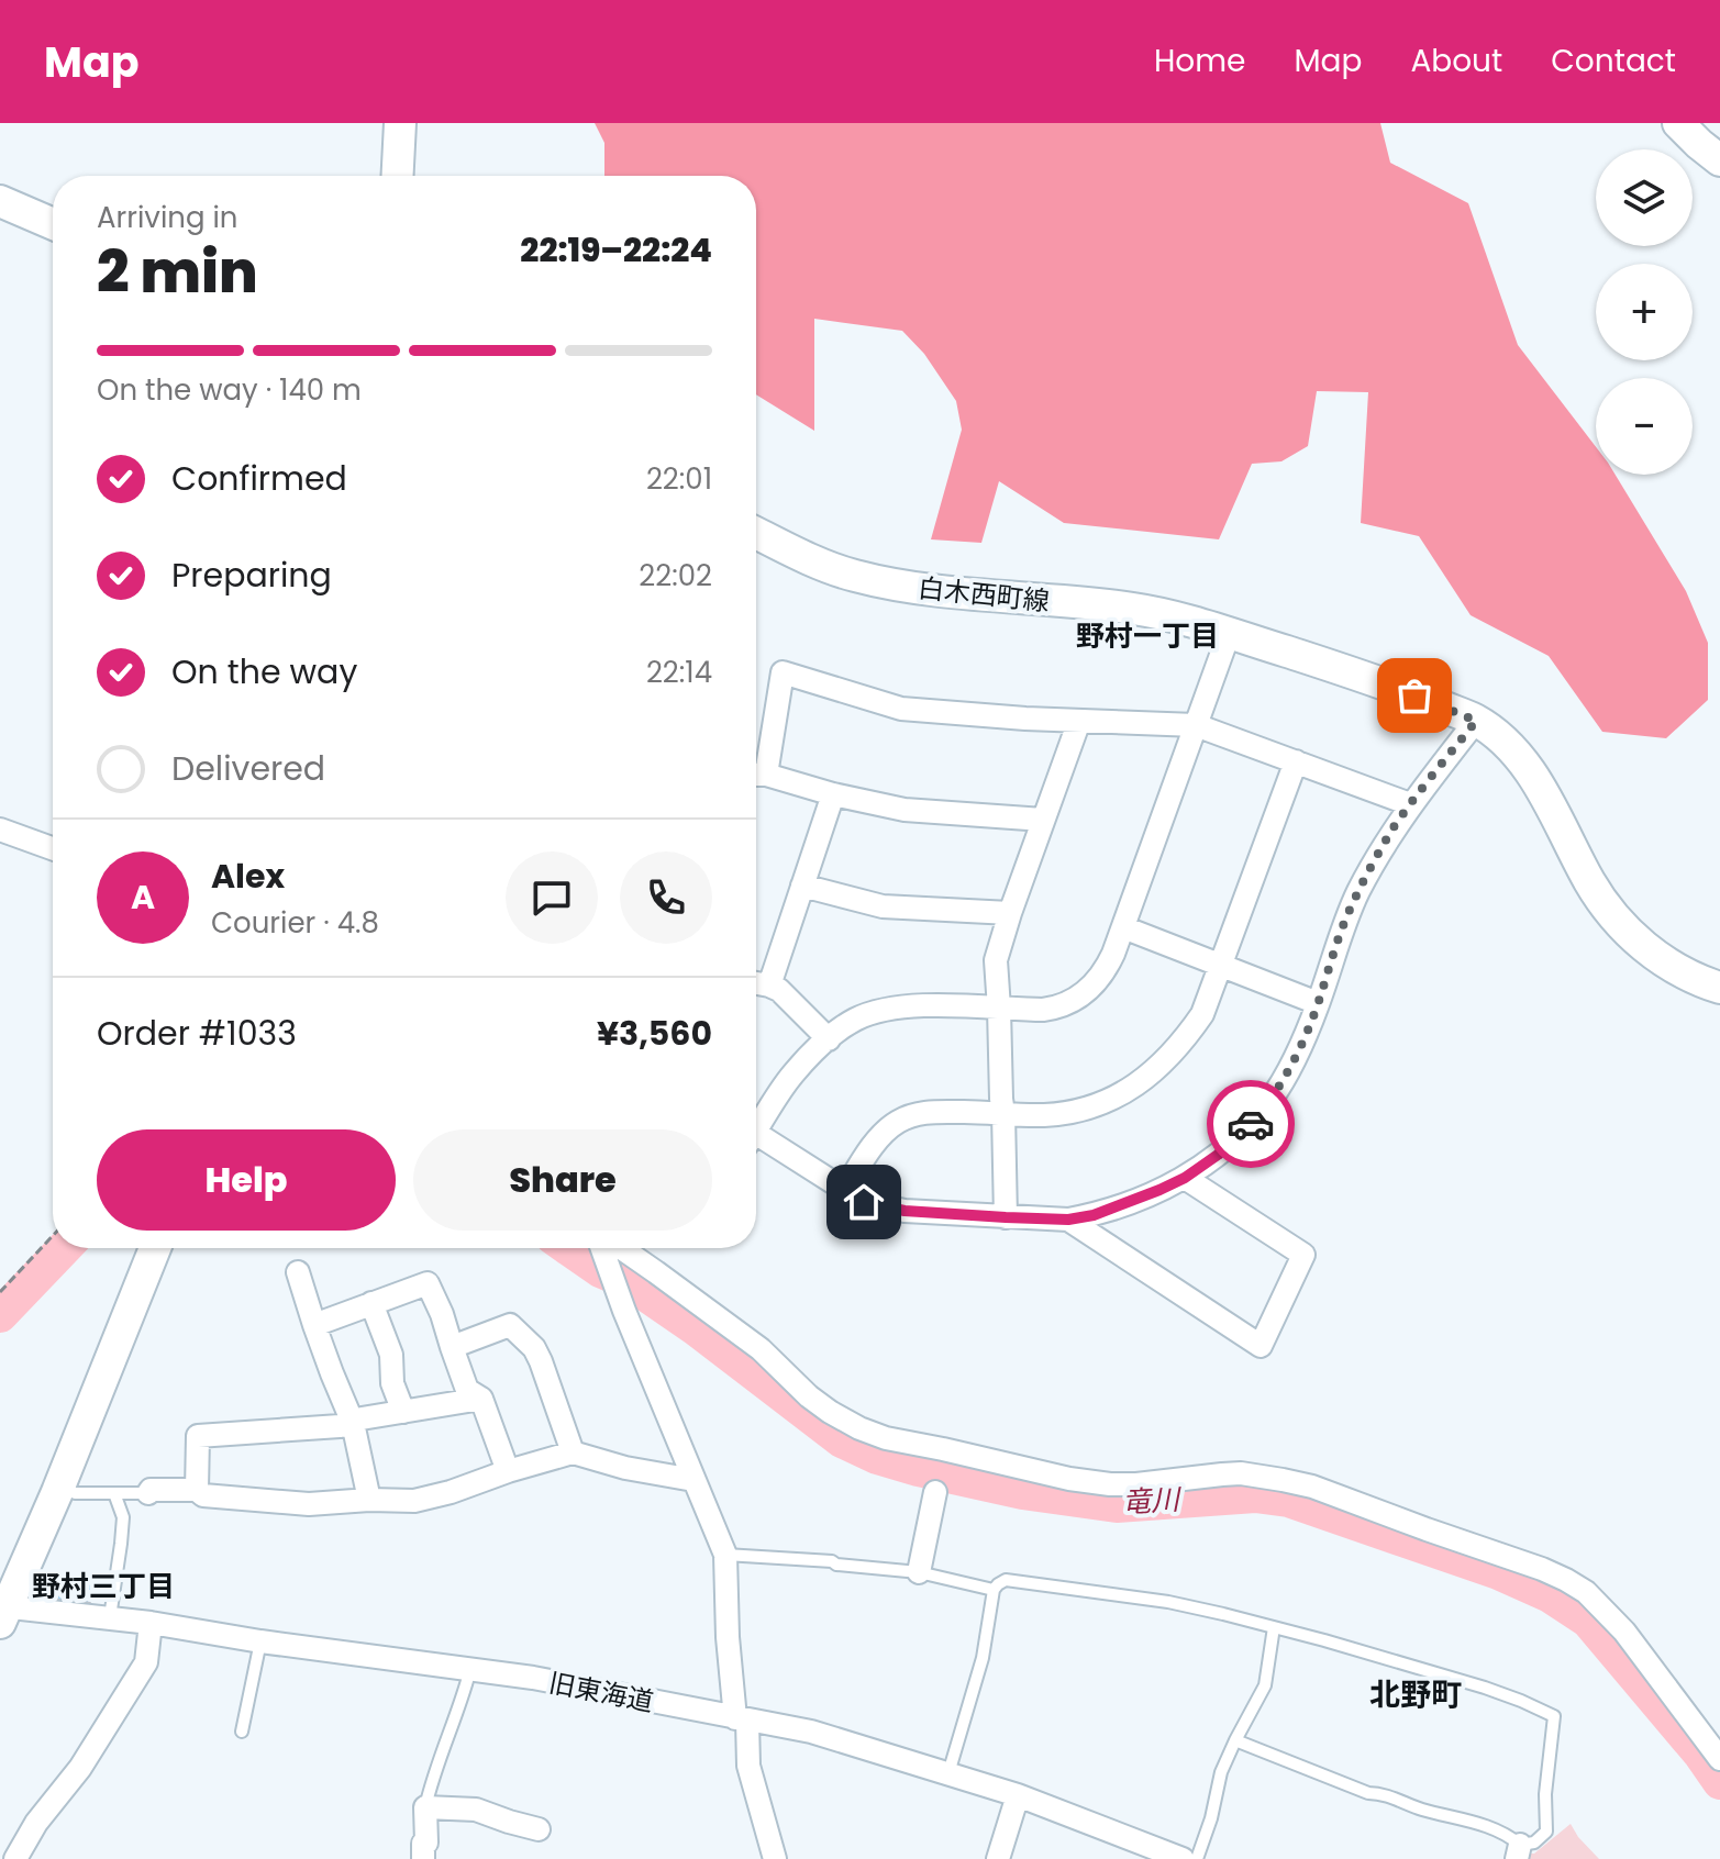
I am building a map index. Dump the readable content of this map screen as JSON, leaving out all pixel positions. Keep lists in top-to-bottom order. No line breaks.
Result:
{"streets":{"main road":["白木西町線"],"street":["旧東海道"]},"districts":["野村一丁目","野村三丁目","北野町"],"water":["竜川"],"page":{"header":"Map","nav":["Home","Map","About","Contact"],"map_buttons":["+","−"],"heading":["2 min","Arriving in","22:19–22:24"],"panel":["Alex","Courier · 4.8","Order #1033","¥3,560"],"bar":"On the way · 140 m","list":[["Confirmed","22:01"],["Preparing","22:02"],["On the way","22:14"],"Delivered"],"round":"A","buttons":["Help","Share"]}}
